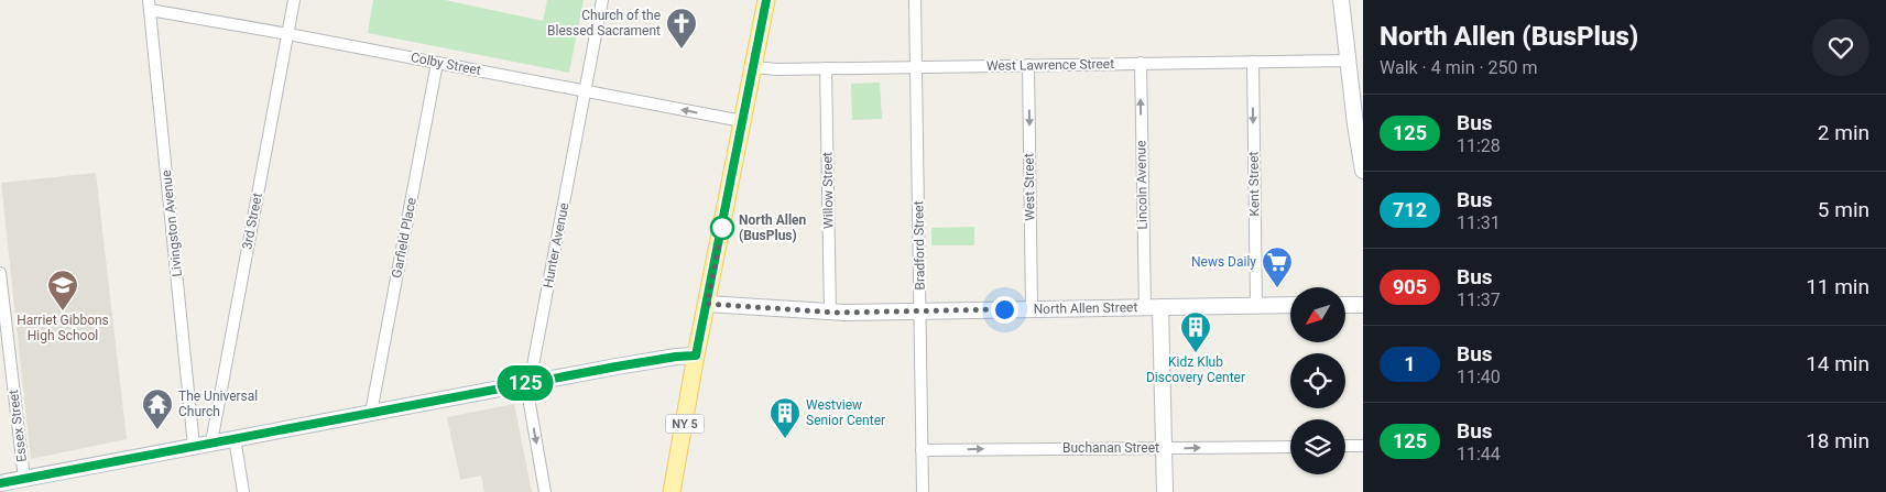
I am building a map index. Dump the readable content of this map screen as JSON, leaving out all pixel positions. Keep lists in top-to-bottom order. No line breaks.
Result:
{"streets":{"main road":["NY 5"],"street":["Colby Street","West Lawrence Street","Kent Street","Lincoln Avenue","West Street","Willow Street","3rd Street","Livingston Avenue","Garfield Place","Hunter Avenue","Bradford Street","North Allen Street","Essex Street","Buchanan Street"]},"crossings":[["Colby Street","3rd Street"],["Colby Street","Livingston Avenue"],["Colby Street","Garfield Place"],["Colby Street","Hunter Avenue"],["Colby Street","NY 5"],["West Lawrence Street","Kent Street"],["West Lawrence Street","Lincoln Avenue"],["West Lawrence Street","West Street"],["West Lawrence Street","Willow Street"],["West Lawrence Street","Bradford Street"],["West Lawrence Street","NY 5"],["Kent Street","North Allen Street"],["Lincoln Avenue","North Allen Street"],["West Street","North Allen Street"],["Willow Street","North Allen Street"],["Bradford Street","North Allen Street"],["Bradford Street","Buchanan Street"],["North Allen Street","NY 5"]],"one_way":["Kent Street","Lincoln Avenue","West Street","Buchanan Street"],"places":{"church":["Church of the Blessed Sacrament"],"other":["North Allen (BusPlus)"],"supermarket":["News Daily"],"school or university":["Harriet Gibbons High School"],"building":["Kidz Klub Discovery Center","Westview Senior Center"],"temple":["The Universal Church"]},"lines":["bus line 125"],"north":"bottom left","page":{"on_map":"125","heading":["North Allen (BusPlus)","Walk · 4 min · 250 m"],"list":[{"mark":"125","name":"Bus","note":"11:28","value":"2 min"},{"mark":"712","name":"Bus","note":"11:31","value":"5 min"},{"mark":"905","name":"Bus","note":"11:37","value":"11 min"},{"mark":"1","name":"Bus","note":"11:40","value":"14 min"},{"mark":"125","name":"Bus","note":"11:44","value":"18 min"}]}}
